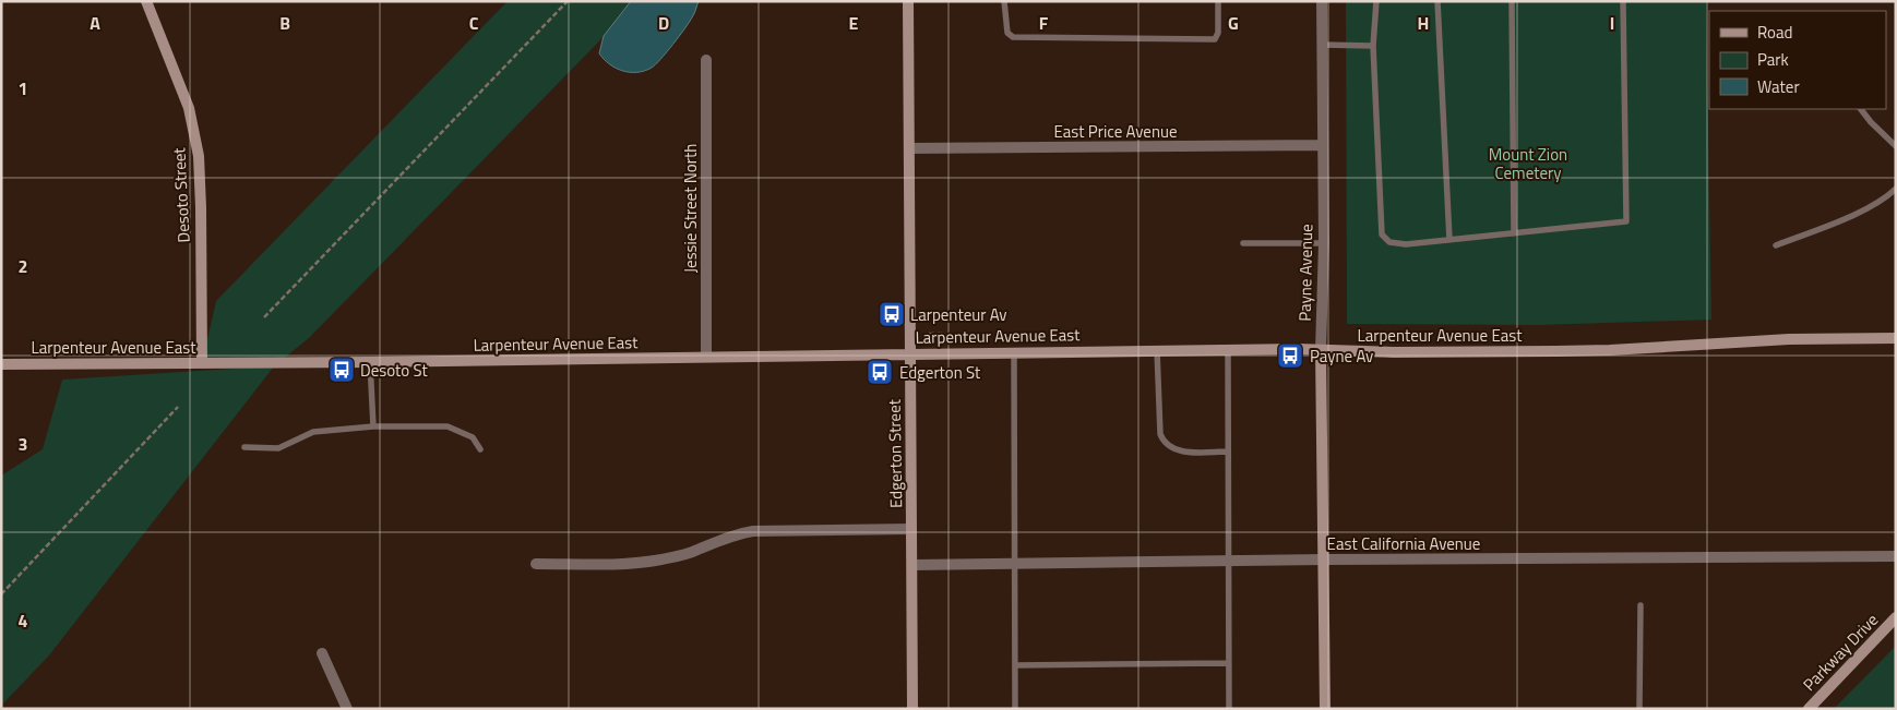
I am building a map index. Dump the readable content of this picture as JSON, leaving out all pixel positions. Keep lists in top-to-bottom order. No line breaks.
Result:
{"streets":{"main road":["Desoto Street","Payne Avenue","Larpenteur Avenue East","Edgerton Street","Parkway Drive"],"street":["East Price Avenue","Jessie Street North","East California Avenue"]},"crossings":[["East Price Avenue","Payne Avenue"],["East Price Avenue","Edgerton Street"],["Desoto Street","Larpenteur Avenue East"],["Jessie Street North","Larpenteur Avenue East"],["Payne Avenue","Larpenteur Avenue East"],["Payne Avenue","East California Avenue"],["Larpenteur Avenue East","Edgerton Street"],["Edgerton Street","East California Avenue"]],"parks":["Mount Zion Cemetery"],"places":{"bus stop":["Larpenteur Av","Payne Av","Desoto St","Edgerton St"]},"legend":["Road","Park","Water"],"grid":{"columns":["A","B","C","D","E","F","G","H","I"],"rows":["1","2","3","4"]}}
